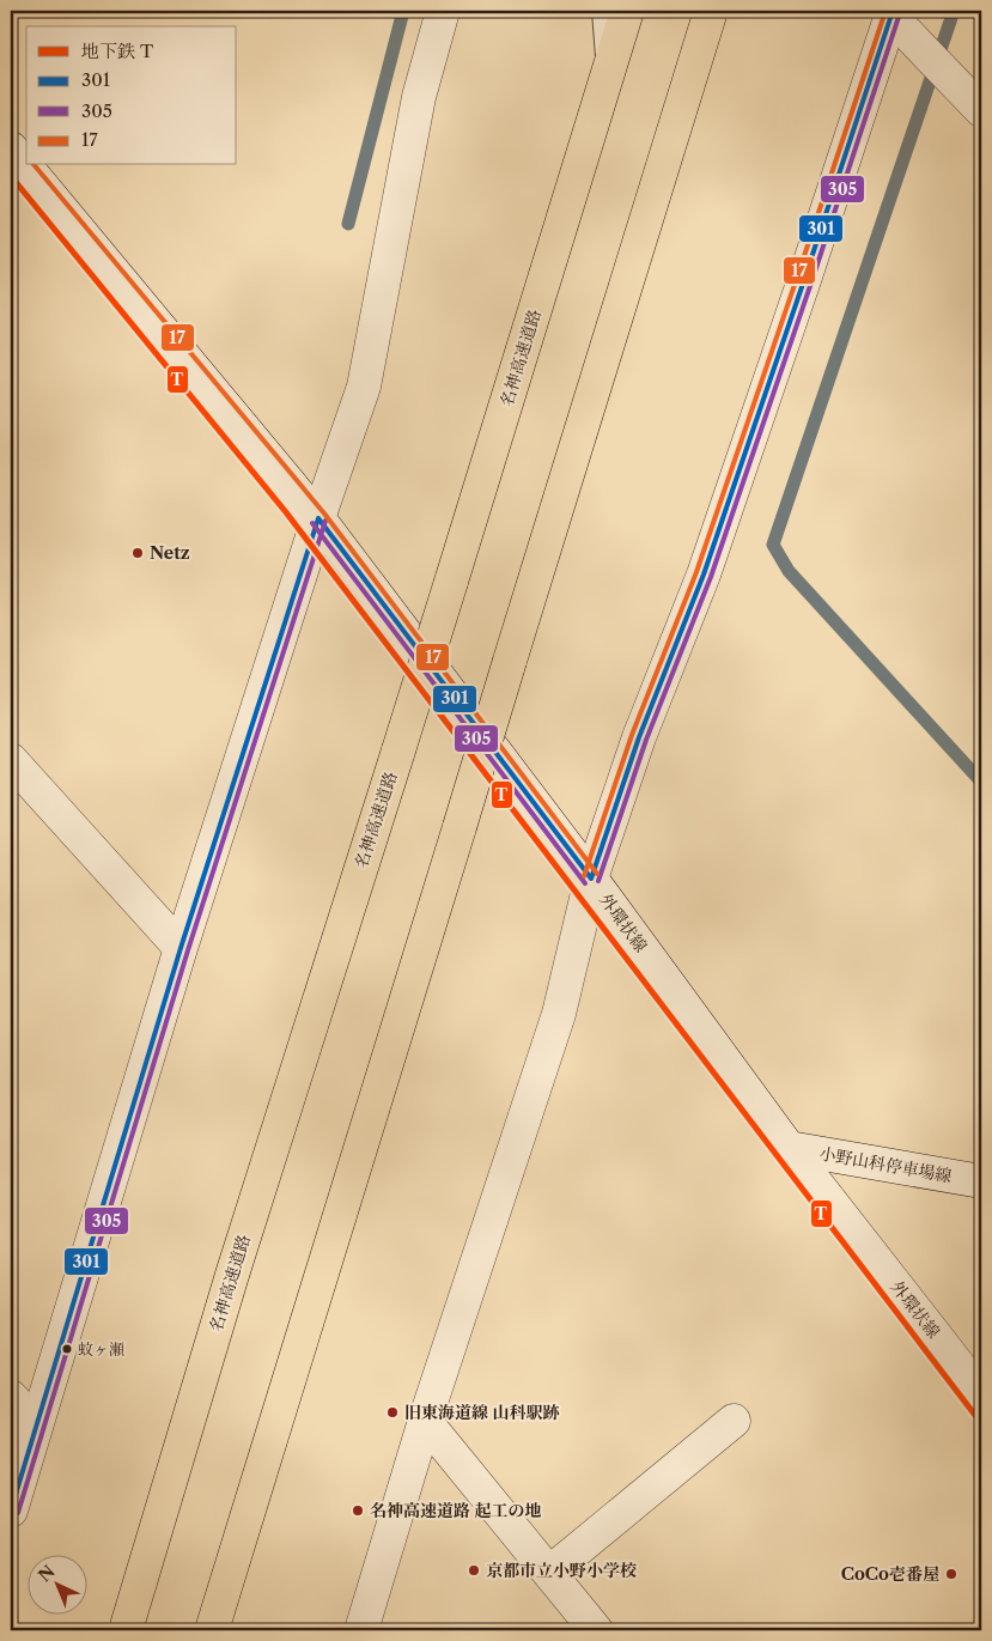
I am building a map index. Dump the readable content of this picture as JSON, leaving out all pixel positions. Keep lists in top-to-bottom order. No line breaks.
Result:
{"streets":{"highway":["名神高速道路"],"street":["外環状線","小野山科停車場線"]},"crossings":[["外環状線","小野山科停車場線"]],"places":["Netz","蚊ヶ瀬","旧東海道線 山科駅跡","名神高速道路 起工の地","京都市立小野小学校","CoCo壱番屋"],"lines":["transit line 301","transit line 17","transit line 305","metro line T"],"legend":["地下鉄 T","301","305","17"],"north":"top left"}
